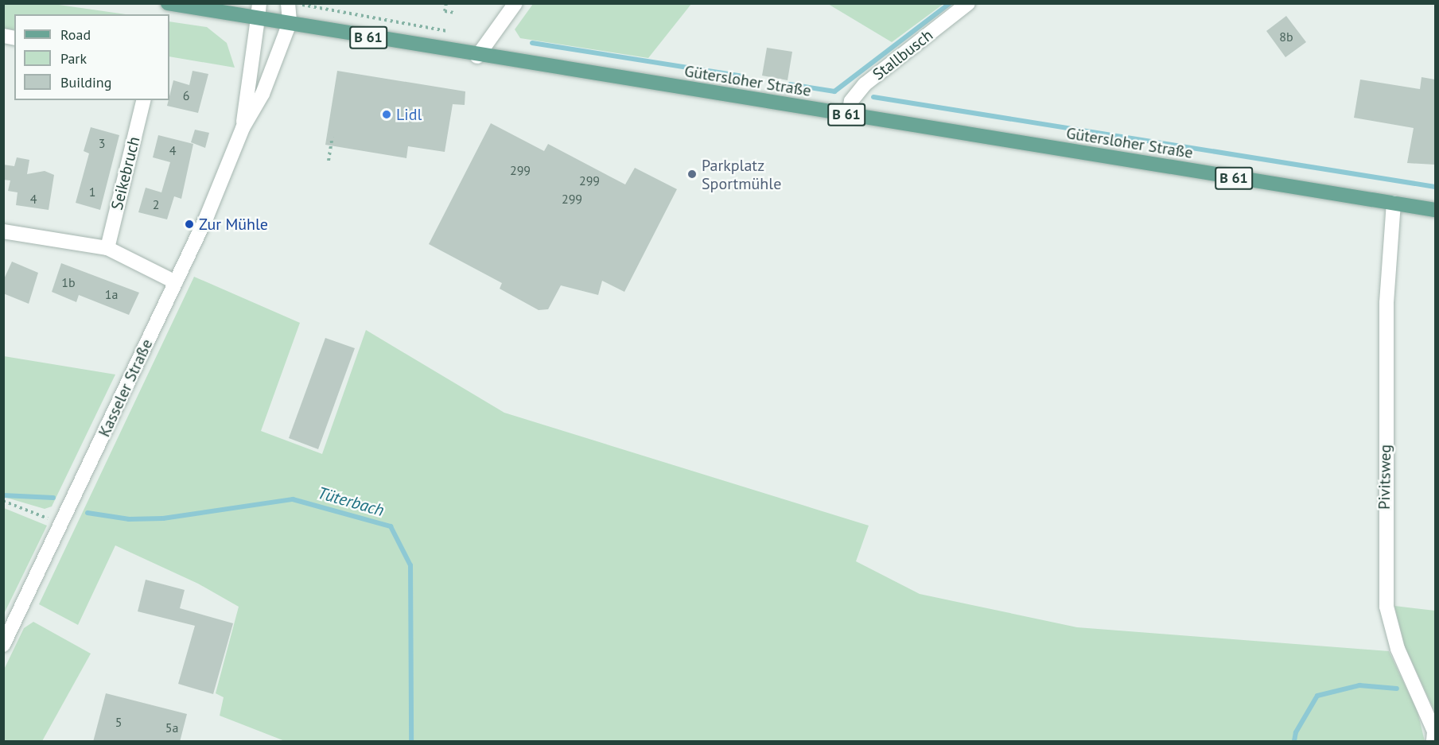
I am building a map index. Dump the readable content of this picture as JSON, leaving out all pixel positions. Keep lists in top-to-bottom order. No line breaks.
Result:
{"streets":{"main road":["B 61","Gütersloher Straße"],"street":["Stallbusch","Seikebruch","Kasseler Straße","Pivitsweg"]},"crossings":[["Stallbusch","Gütersloher Straße"],["Gütersloher Straße","Kasseler Straße"],["Gütersloher Straße","Pivitsweg"]],"water":["Tüterbach"],"places":["Lidl","Parkplatz Sportmühle","Zur Mühle"],"house_numbers":["8b","6","3","4","299","299","1","4","299","2","1b","1a","5","5a"],"legend":["Road","Park","Building"]}
